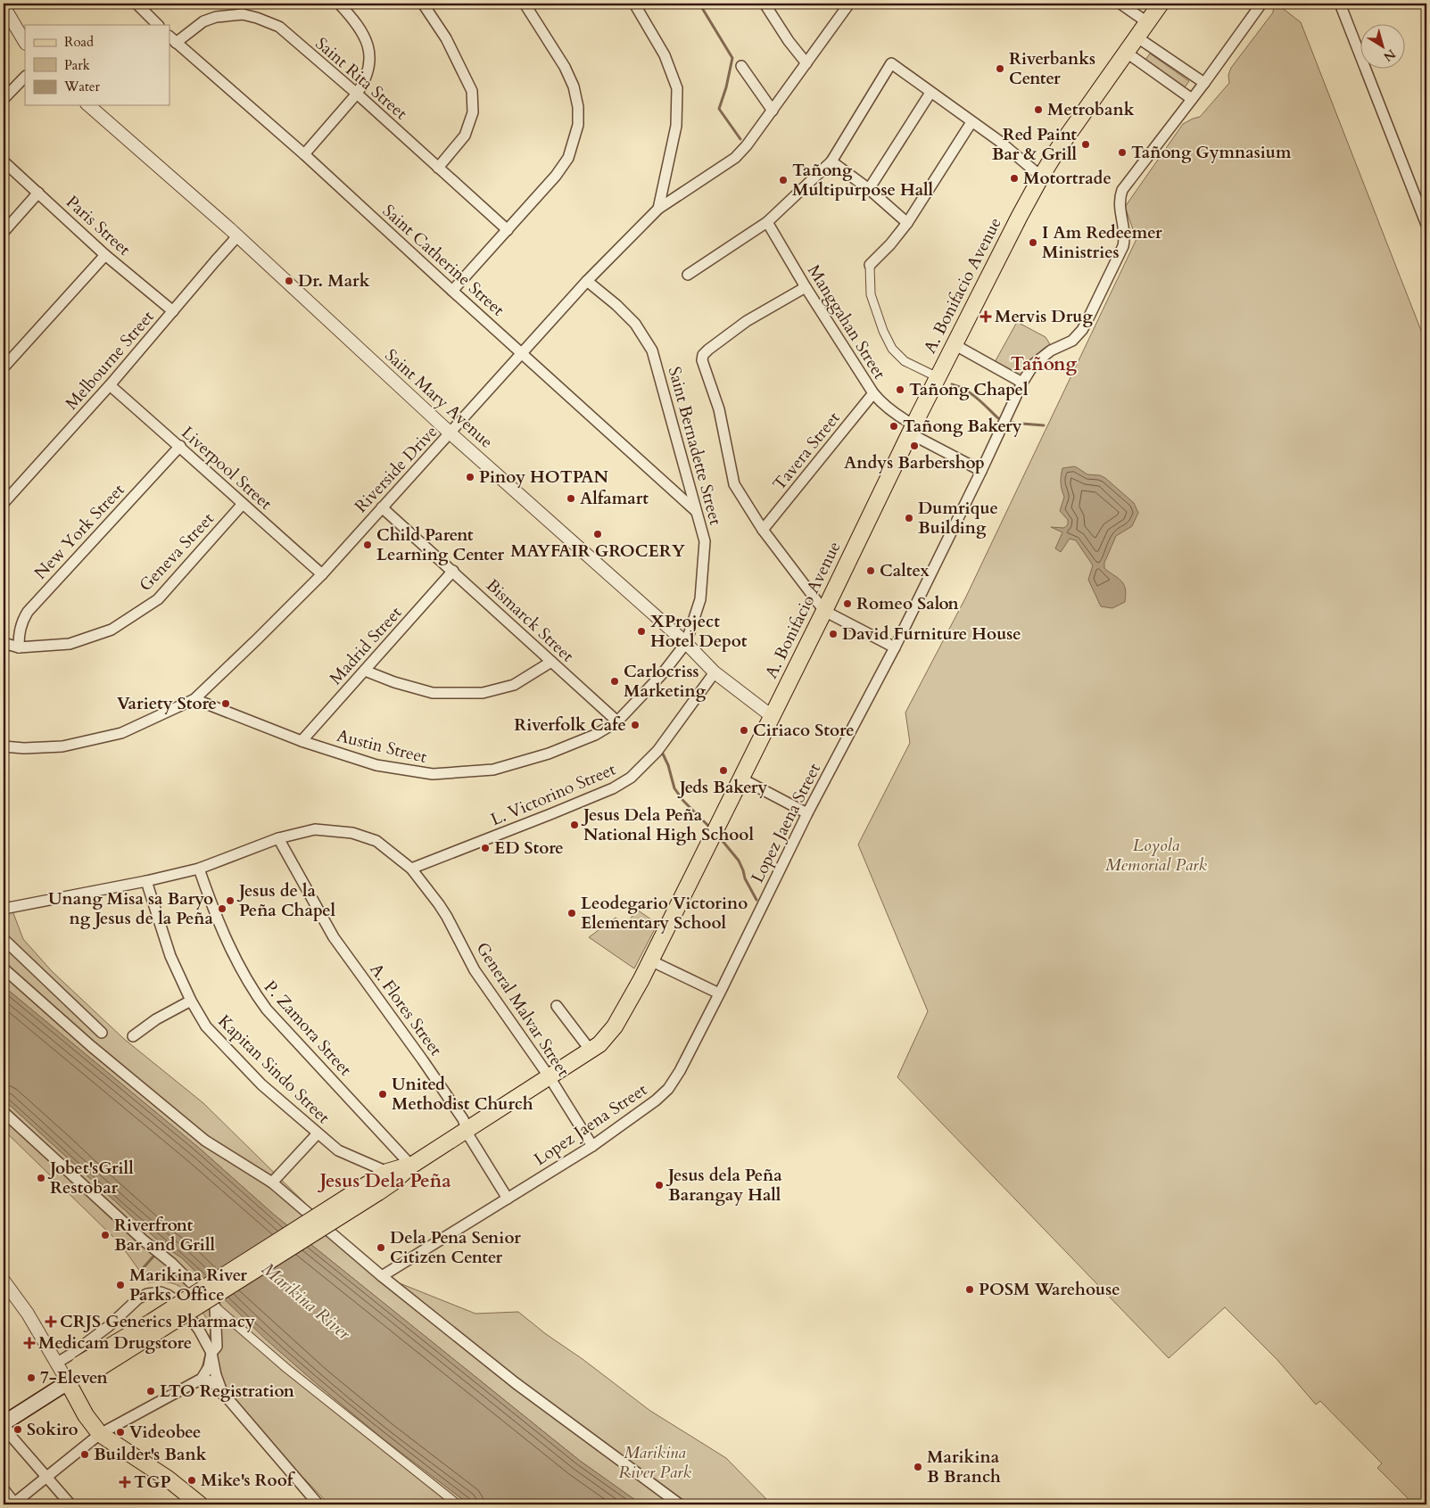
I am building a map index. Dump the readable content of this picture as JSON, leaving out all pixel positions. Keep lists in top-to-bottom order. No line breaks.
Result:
{"streets":{"main road":["A. Bonifacio Avenue"],"street":["Saint Rita Street","Paris Street","Saint Catherine Street","Manggahan Street","Melbourne Street","Saint Mary Avenue","Saint Bernadette Street","Tavera Street","Liverpool Street","Riverside Drive","New York Street","Geneva Street","Bismarck Street","Madrid Street","Austin Street","L. Victorino Street","Lopez Jaena Street","A. Flores Street","General Malvar Street","P. Zamora Street","Kapitan Sindo Street"]},"crossings":[["Saint Rita Street","Saint Catherine Street"],["Paris Street","Melbourne Street"],["Saint Catherine Street","Saint Bernadette Street"],["Saint Catherine Street","Riverside Drive"],["A. Bonifacio Avenue","Manggahan Street"],["A. Bonifacio Avenue","Saint Mary Avenue"],["A. Bonifacio Avenue","A. Flores Street"],["A. Bonifacio Avenue","General Malvar Street"],["A. Bonifacio Avenue","P. Zamora Street"],["A. Bonifacio Avenue","Kapitan Sindo Street"],["Manggahan Street","Tavera Street"],["Manggahan Street","Lopez Jaena Street"],["Melbourne Street","Saint Mary Avenue"],["Melbourne Street","Liverpool Street"],["Saint Mary Avenue","Saint Bernadette Street"],["Saint Mary Avenue","Riverside Drive"],["Saint Mary Avenue","Austin Street"],["Saint Mary Avenue","L. Victorino Street"],["Saint Bernadette Street","Riverside Drive"],["Saint Bernadette Street","Austin Street"],["Liverpool Street","Riverside Drive"],["Liverpool Street","New York Street"],["Liverpool Street","Geneva Street"],["Riverside Drive","Bismarck Street"],["Riverside Drive","Austin Street"],["New York Street","Geneva Street"],["Bismarck Street","Madrid Street"],["Bismarck Street","Austin Street"],["Madrid Street","Austin Street"],["L. Victorino Street","General Malvar Street"],["Lopez Jaena Street","A. Flores Street"],["Lopez Jaena Street","General Malvar Street"],["A. Flores Street","General Malvar Street"],["General Malvar Street","P. Zamora Street"],["General Malvar Street","Kapitan Sindo Street"]],"districts":["Tañong","Jesus Dela Peña"],"water":["Marikina River"],"parks":["Loyola Memorial Park","Marikina River Park"],"places":{"other":["Riverbanks Center","Metrobank","Red Paint Bar & Grill","Tañong Gymnasium","Motortrade","Tañong Multipurpose Hall","I Am Redeemer Ministries","Dr. Mark","Tañong Chapel","Tañong Bakery","Andys Barbershop","Pinoy HOTPAN","Alfamart","Dumrique Building","MAYFAIR GROCERY","Child Parent Learning Center","Caltex","Romeo Salon","XProject Hotel Depot","David Furniture House","Carlocriss Marketing","Variety Store","Riverfolk Cafe","Ciriaco Store","Jeds Bakery","Jesus Dela Peña National High School","ED Store","Jesus de la Peña Chapel","Unang Misa sa Baryo ng Jesus de la Peña","Leodegario Victorino Elementary School","United Methodist Church","Jobet'sGrill Restobar","Jesus dela Peña Barangay Hall","Riverfront Bar and Grill","Dela Pena Senior Citizen Center","Marikina River Parks Office","POSM Warehouse","7-Eleven","LTO Registration","Sokiro","Videobee","Builder's Bank","Marikina B Branch","Mike's Roof"],"health":["Mervis Drug","CRJS Generics Pharmacy","Medicam Drugstore","TGP"]},"legend":["Road","Park","Water"],"north":"bottom right"}
